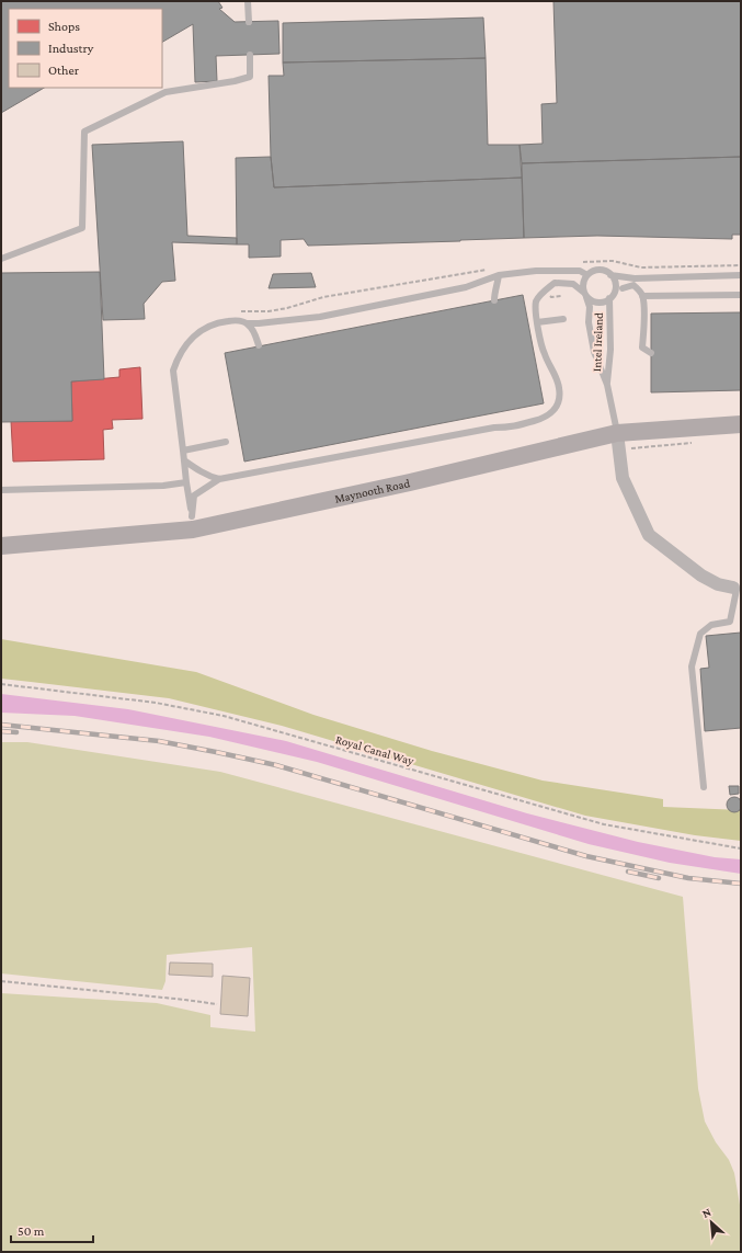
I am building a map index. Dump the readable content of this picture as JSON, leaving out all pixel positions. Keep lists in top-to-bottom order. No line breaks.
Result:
{"streets":{"main road":["Maynooth Road"],"lane":["Intel Ireland"],"path":["Royal Canal Way"]},"crossings":[["Intel Ireland","Maynooth Road"]],"legend":["Shops","Industry","Other"],"scale_bar":"50 m","north":"top left"}
